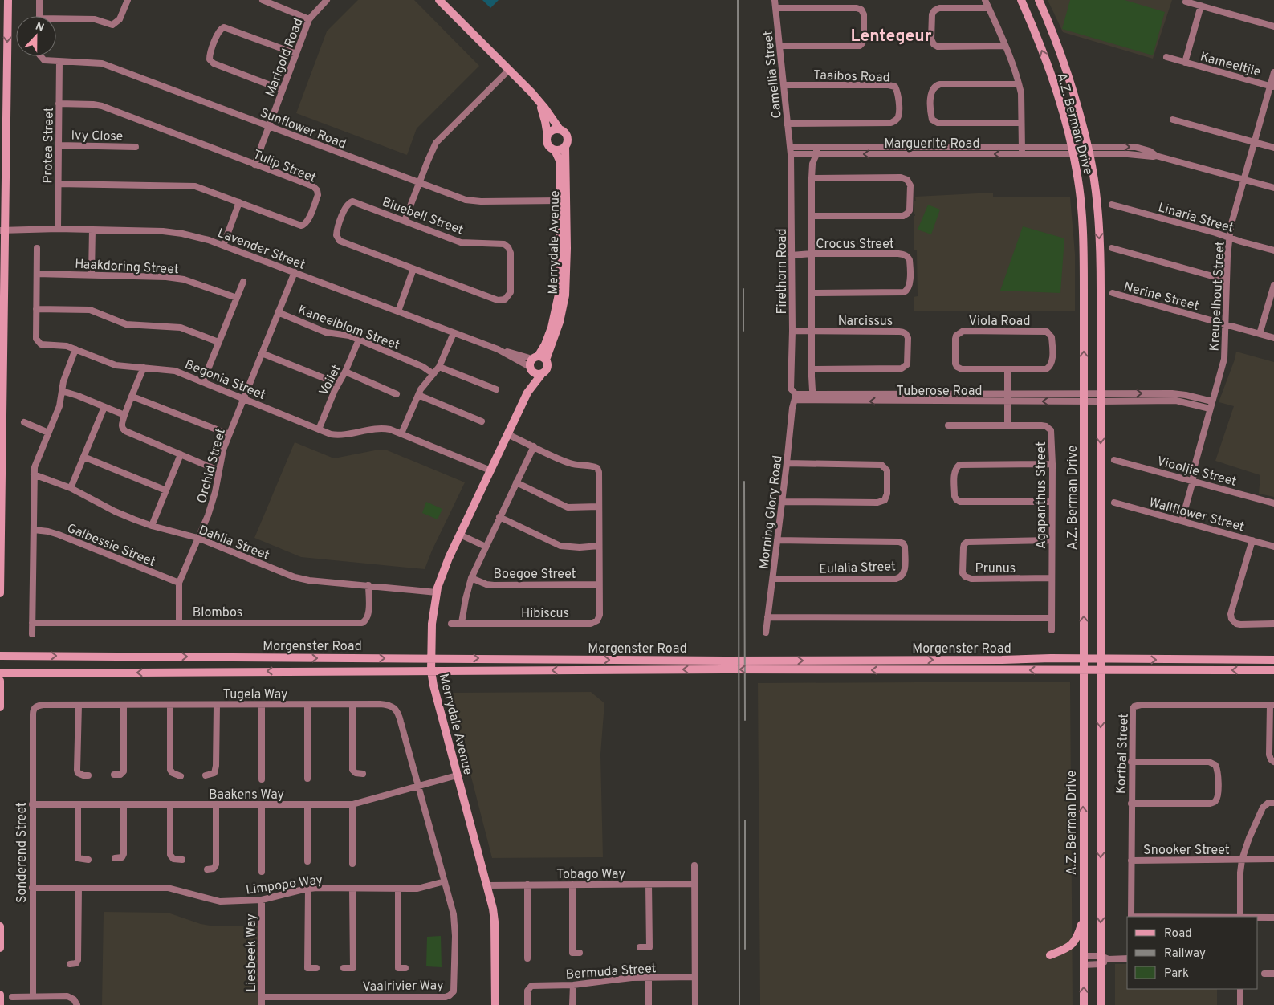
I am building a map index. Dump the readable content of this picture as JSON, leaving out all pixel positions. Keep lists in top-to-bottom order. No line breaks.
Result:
{"streets":{"main road":["A.Z. Berman Drive","Merrydale Avenue","Morgenster Road"],"street":["Marigold Road","Kameeltjie","Camellia Street","Taaibos Road","Sunflower Road","Ivy Close","Marguerite Road","Protea Street","Tulip Street","Bluebell Street","Linaria Street","Crocus Street","Lavender Street","Haakdoring Street","Firethorn Road","Nerine Street","Kreupelhout Street","Narcissus","Viola Road","Kaneelblom Street","Begonia Street","Voilet","Tuberose Road","Orchid Street","Viooljie Street","Agapanthus Street","Morning Glory Road","Wallflower Street","Dahlia Street","Galbessie Street","Eulalia Street","Prunus","Boegoe Street","Blombos","Hibiscus","Tugela Way","Korfbal Street","Baakens Way","Snooker Street","Sonderend Street","Tobago Way","Limpopo Way","Liesbeek Way","Bermuda Street","Vaalrivier Way"]},"crossings":[["Marigold Road","Sunflower Road"],["Marigold Road","Tulip Street"],["Kameeltjie","Kreupelhout Street"],["Camellia Street","Taaibos Road"],["Camellia Street","Marguerite Road"],["Camellia Street","Firethorn Road"],["A.Z. Berman Drive","Marguerite Road"],["A.Z. Berman Drive","Tuberose Road"],["A.Z. Berman Drive","Morgenster Road"],["Sunflower Road","Protea Street"],["Sunflower Road","Merrydale Avenue"],["Ivy Close","Protea Street"],["Marguerite Road","Firethorn Road"],["Protea Street","Tulip Street"],["Protea Street","Lavender Street"],["Linaria Street","Kreupelhout Street"],["Merrydale Avenue","Lavender Street"],["Merrydale Avenue","Begonia Street"],["Merrydale Avenue","Dahlia Street"],["Merrydale Avenue","Hibiscus"],["Merrydale Avenue","Morgenster Road"],["Merrydale Avenue","Baakens Way"],["Merrydale Avenue","Tobago Way"],["Crocus Street","Firethorn Road"],["Lavender Street","Orchid Street"],["Haakdoring Street","Begonia Street"],["Firethorn Road","Narcissus"],["Firethorn Road","Tuberose Road"],["Firethorn Road","Morning Glory Road"],["Nerine Street","Kreupelhout Street"],["Kreupelhout Street","Viooljie Street"],["Kreupelhout Street","Wallflower Street"],["Kaneelblom Street","Voilet"],["Kaneelblom Street","Orchid Street"],["Begonia Street","Voilet"],["Begonia Street","Orchid Street"],["Tuberose Road","Morning Glory Road"],["Orchid Street","Dahlia Street"],["Orchid Street","Galbessie Street"],["Orchid Street","Blombos"],["Agapanthus Street","Prunus"],["Morning Glory Road","Eulalia Street"],["Dahlia Street","Blombos"],["Boegoe Street","Hibiscus"],["Tugela Way","Baakens Way"],["Tugela Way","Sonderend Street"],["Tugela Way","Vaalrivier Way"],["Korfbal Street","Snooker Street"],["Baakens Way","Sonderend Street"],["Baakens Way","Vaalrivier Way"],["Sonderend Street","Limpopo Way"],["Limpopo Way","Liesbeek Way"],["Limpopo Way","Vaalrivier Way"],["Liesbeek Way","Vaalrivier Way"]],"districts":["Lentegeur"],"legend":["Road","Railway","Park"],"north":"top"}
